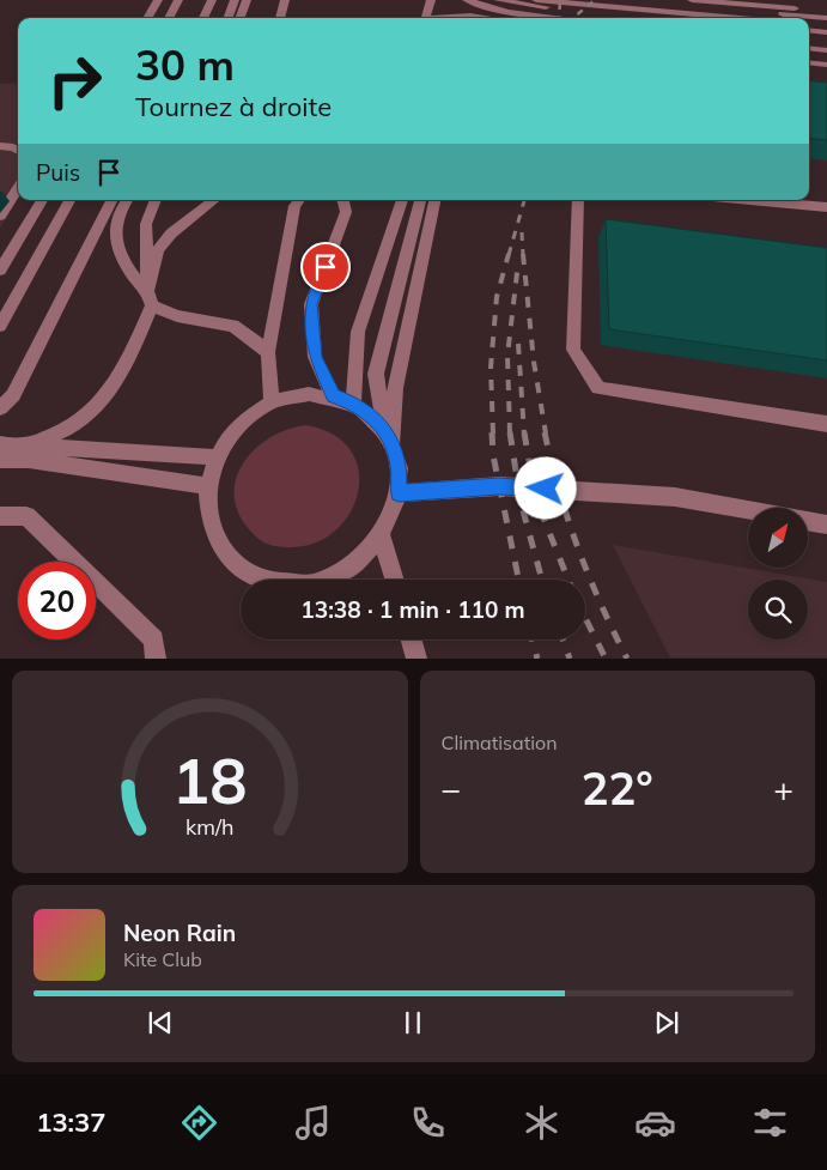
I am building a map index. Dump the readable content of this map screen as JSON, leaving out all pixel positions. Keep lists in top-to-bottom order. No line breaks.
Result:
{"north":"top right","page":{"turn":["30 m","Tournez à droite"],"then":"Puis","limit":"20","trip":"13:38 · 1 min · 110 m","tile":"Climatisation","heat":["−","22°","+"],"song":["Neon Rain","Kite Club"],"tabs":"13:37","gauge":["18","km/h"]}}
